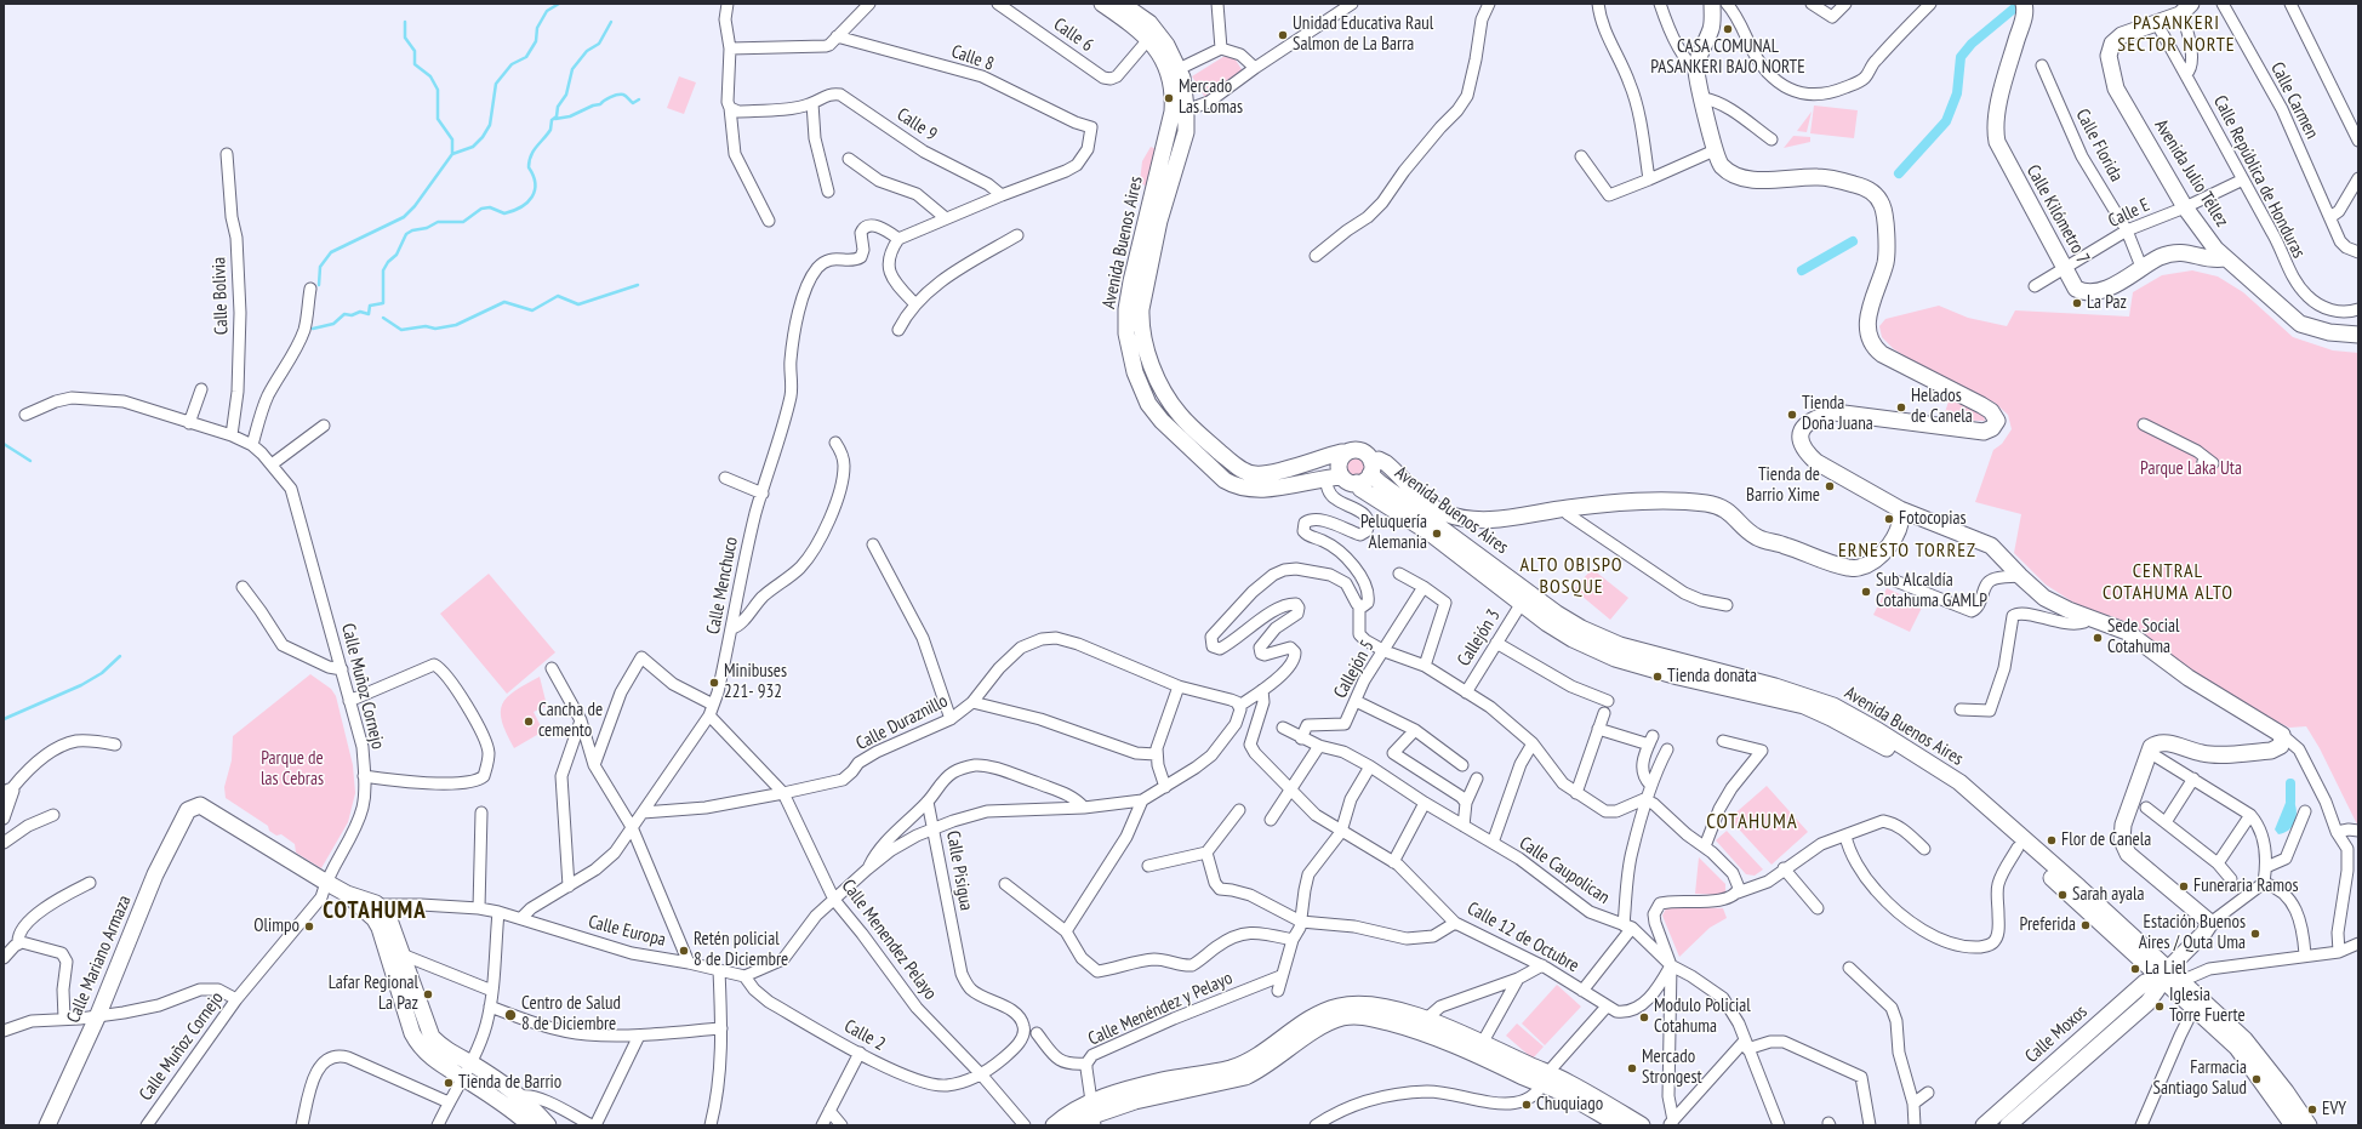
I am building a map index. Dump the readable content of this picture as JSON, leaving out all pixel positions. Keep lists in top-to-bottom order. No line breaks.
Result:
{"streets":{"main road":["Avenida Julio Téllez","Calle Kilómetro 7","Avenida Buenos Aires","Calle Mariano Armaza","Calle Moxos"],"street":["Calle 6","Calle 8","Calle Carmen","Calle 9","Calle Florida","Calle República de Honduras","Calle E","Calle Bolivia","Calle Menchuco","Callejón 3","Callejón 5","Calle Muñoz Cornejo","Calle Duraznillo","Calle Pisigua","Calle Caupolican","Calle Europa","Calle 12 de Octubre","Calle Menendez Pelayo","Calle Menéndez y Pelayo","Calle 2"]},"crossings":[["Calle 6","Avenida Buenos Aires"],["Calle 8","Calle 9"],["Calle Florida","Calle E"],["Calle Florida","Calle Kilómetro 7"],["Avenida Julio Téllez","Calle República de Honduras"],["Avenida Julio Téllez","Calle E"],["Avenida Julio Téllez","Calle Kilómetro 7"],["Calle República de Honduras","Calle E"],["Calle E","Calle Kilómetro 7"],["Avenida Buenos Aires","Callejón 3"],["Avenida Buenos Aires","Calle Moxos"],["Calle Bolivia","Calle Muñoz Cornejo"],["Calle Menchuco","Calle Duraznillo"],["Calle Menchuco","Calle Europa"],["Calle Menchuco","Calle Menendez Pelayo"],["Callejón 5","Calle Caupolican"],["Calle Muñoz Cornejo","Calle Mariano Armaza"],["Calle Duraznillo","Calle Menendez Pelayo"],["Calle Pisigua","Calle Menendez Pelayo"],["Calle Pisigua","Calle 2"],["Calle Caupolican","Calle 12 de Octubre"],["Calle Europa","Calle 2"],["Calle Menendez Pelayo","Calle 2"]],"districts":["PASANKERI SECTOR NORTE","ERNESTO TORREZ","ALTO OBISPO BOSQUE","CENTRAL COTAHUMA ALTO","COTAHUMA","COTAHUMA"],"parks":["Parque Laka Uta","Parque de las Cebras"],"places":["CASA COMUNAL PASANKERI BAJO NORTE","Unidad Educativa Raul Salmon de La Barra","Mercado Las Lomas","La Paz","Helados de Canela","Tienda Doña Juana","Tienda de Barrio Xime","Fotocopias","Peluquería Alemania","Sub Alcaldía Cotahuma GAMLP","Sede Social Cotahuma","Tienda donata","Minibuses 221- 932","Cancha de cemento","Flor de Canela","Funeraria Ramos","Sarah ayala","Preferida","Olimpo","Estación Buenos Aires / Quta Uma","Retén policial 8 de Diciembre","La Liel","Lafar Regional La Paz","Iglesia Torre Fuerte","Centro de Salud 8 de Diciembre","Modulo Policial Cotahuma","Mercado Strongest","Farmacia Santiago Salud","Tienda de Barrio","Chuquiago","EVY"]}
